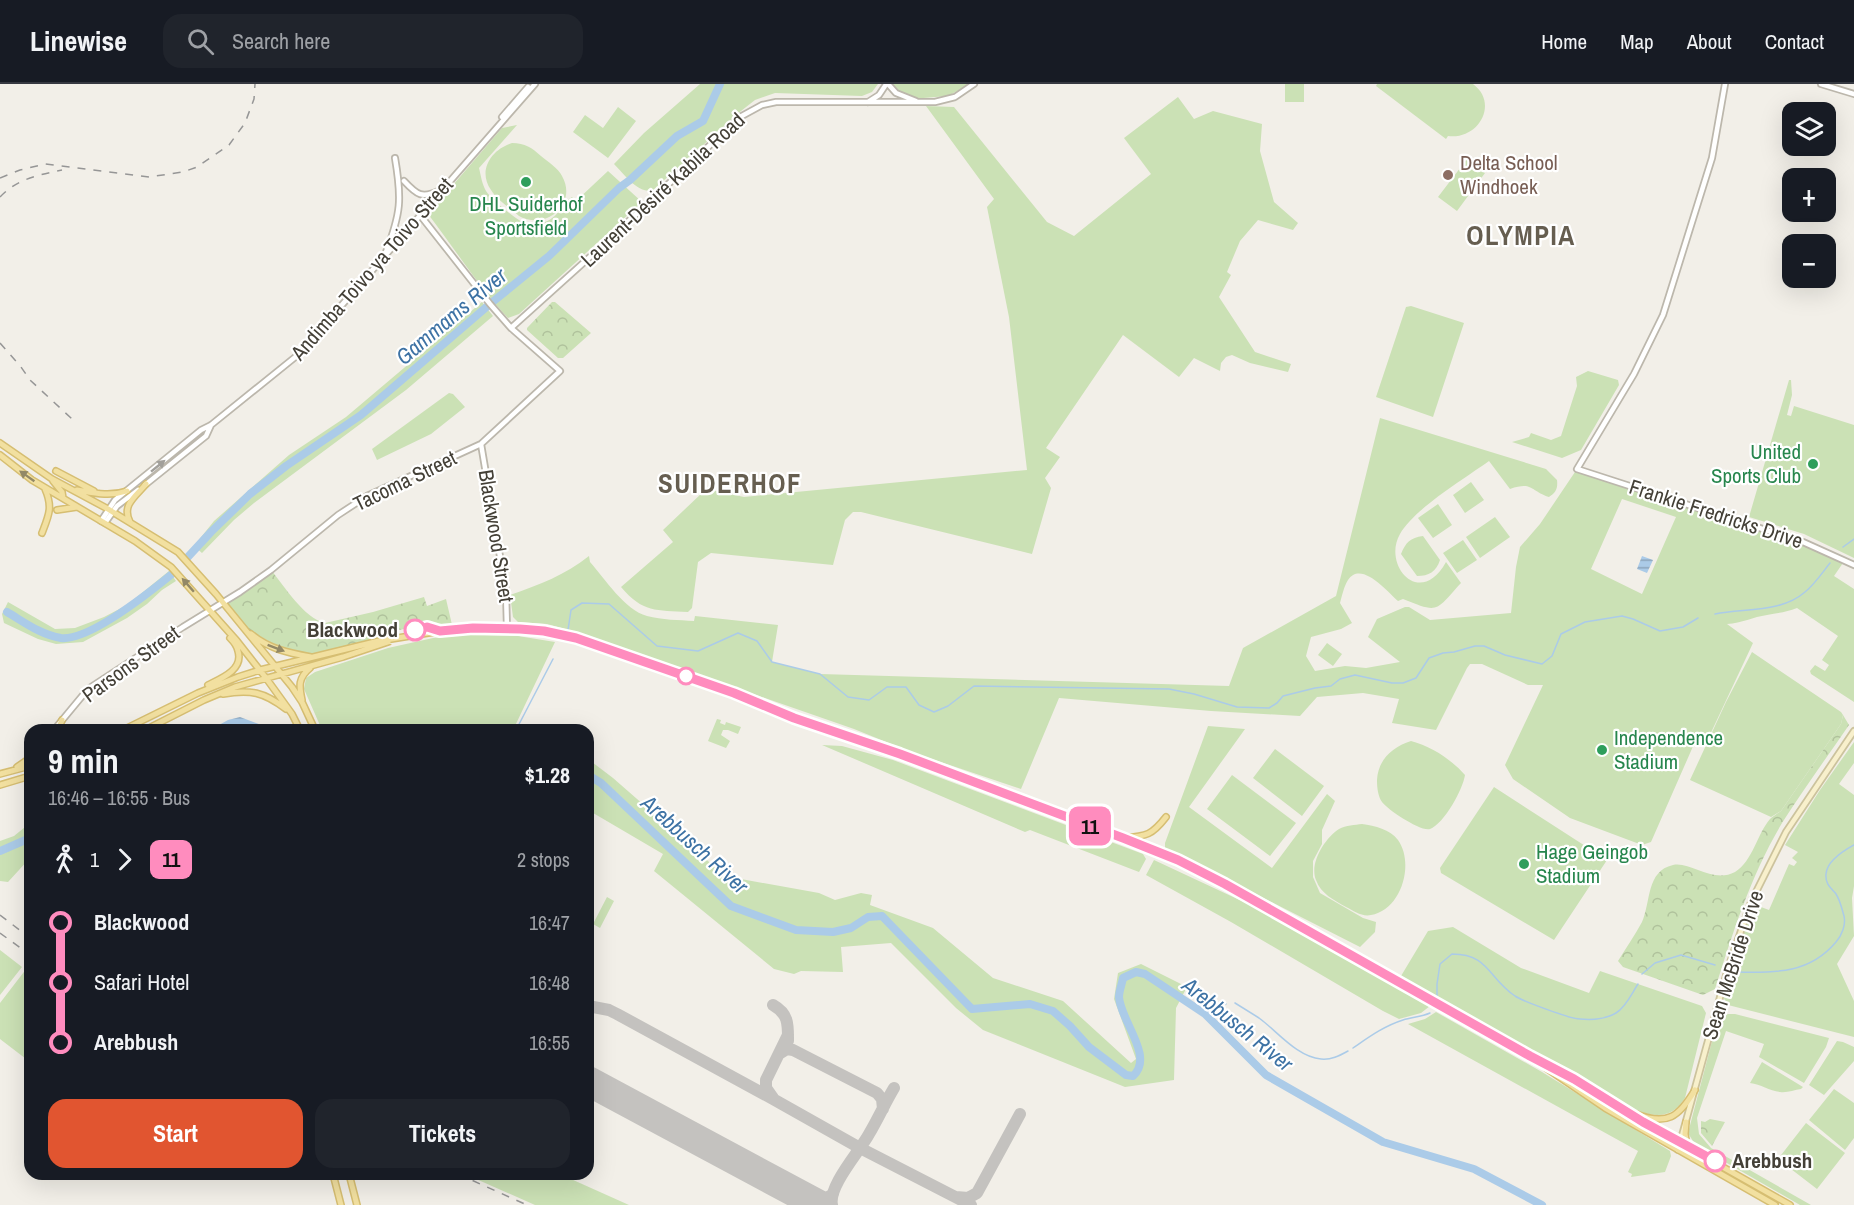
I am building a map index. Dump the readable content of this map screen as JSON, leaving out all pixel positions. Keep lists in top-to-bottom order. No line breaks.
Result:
{"streets":{"main road":["Sean McBride Drive"],"street":["Laurent-Désiré Kabila Road","Andimba Toivo ya Toivo Street","Tacoma Street","Frankie Fredricks Drive","Blackwood Street","Parsons Street"]},"crossings":[["Laurent-Désiré Kabila Road","Tacoma Street"],["Tacoma Street","Blackwood Street"],["Tacoma Street","Parsons Street"]],"districts":["OLYMPIA","SUIDERHOF"],"water":["Gammams River","Arebbusch River"],"places":["Delta School Windhoek","DHL Suiderhof Sportsfield","United Sports Club","Blackwood","Independence Stadium","Hage Geingob Stadium","Arebbush"],"lines":["bus line 11"],"page":{"header":"Linewise","search":"Search here","nav":["Home","Map","About","Contact"],"on_map":"11","map_buttons":["+","−"],"heading":["9 min","16:46 – 16:55 · Bus","$1.28"],"legs":["1","11","2 stops"],"list":[{"name":"Blackwood","value":"16:47"},{"name":"Safari Hotel","value":"16:48"},{"name":"Arebbush","value":"16:55"}],"buttons":["Start","Tickets"]}}
